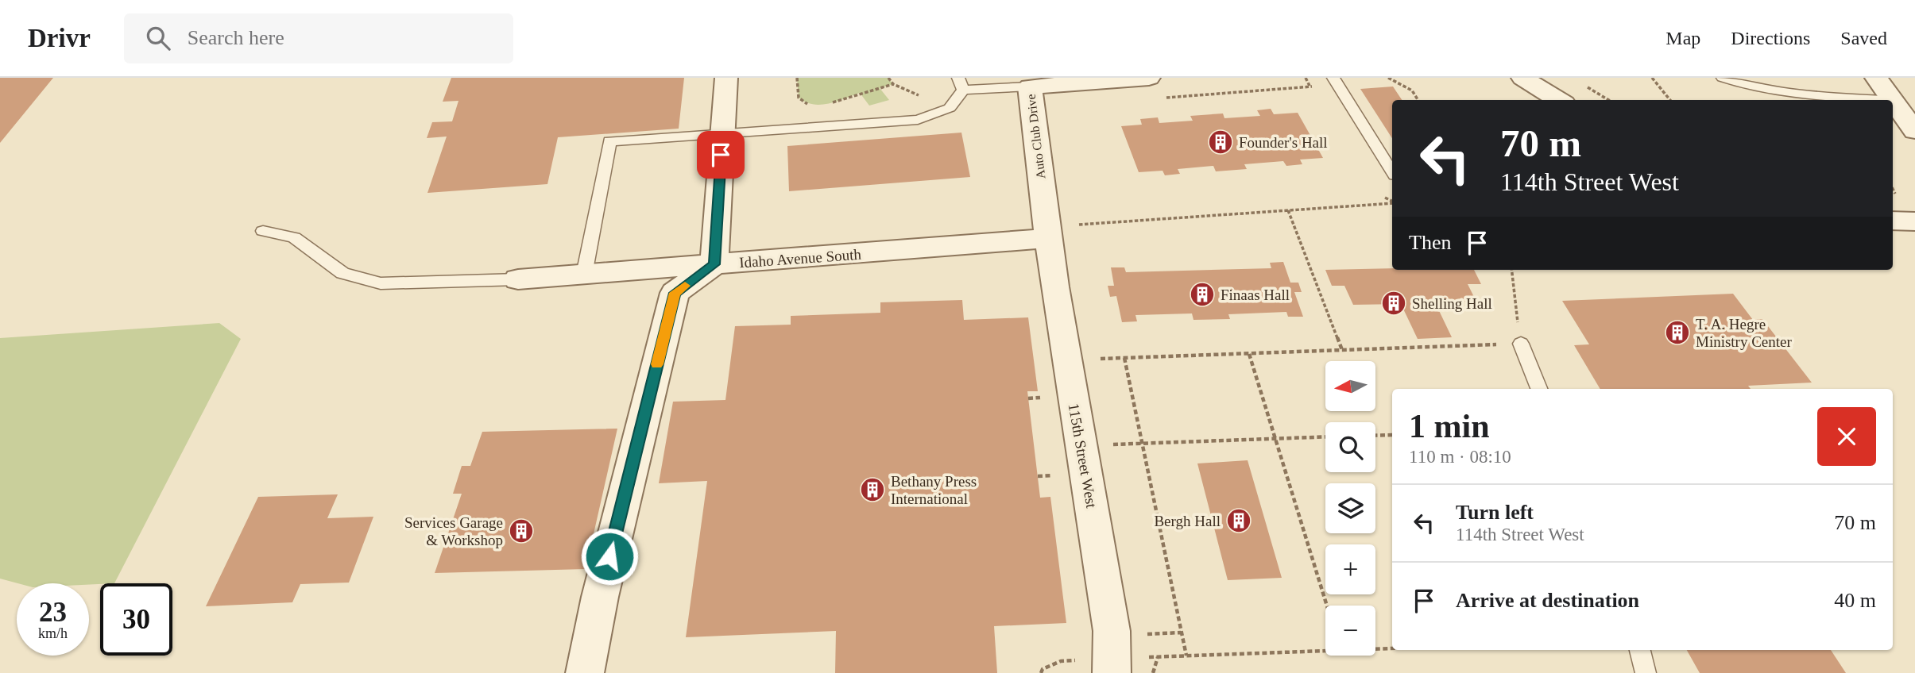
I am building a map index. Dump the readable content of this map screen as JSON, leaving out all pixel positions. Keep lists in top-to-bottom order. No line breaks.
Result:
{"streets":{"street":["Auto Club Drive","Idaho Avenue South","115th Street West"]},"crossings":[["Auto Club Drive","Idaho Avenue South"],["Auto Club Drive","115th Street West"],["Idaho Avenue South","115th Street West"]],"places":{"building":["Founder's Hall","Finaas Hall","Shelling Hall","T. A. Hegre Ministry Center","Bethany Press International","Bergh Hall","Services Garage & Workshop"]},"north":"left","page":{"header":"Drivr","search":"Search here","nav":["Map","Directions","Saved"],"turn":["70 m","114th Street West"],"then":"Then","map_buttons":["+","−"],"heading":["1 min","110 m · 08:10"],"list":[{"name":"Turn left","note":"114th Street West","value":"70 m"},{"name":"Arrive at destination","value":"40 m"}],"speed":"23 km/h","limit":"30"}}
